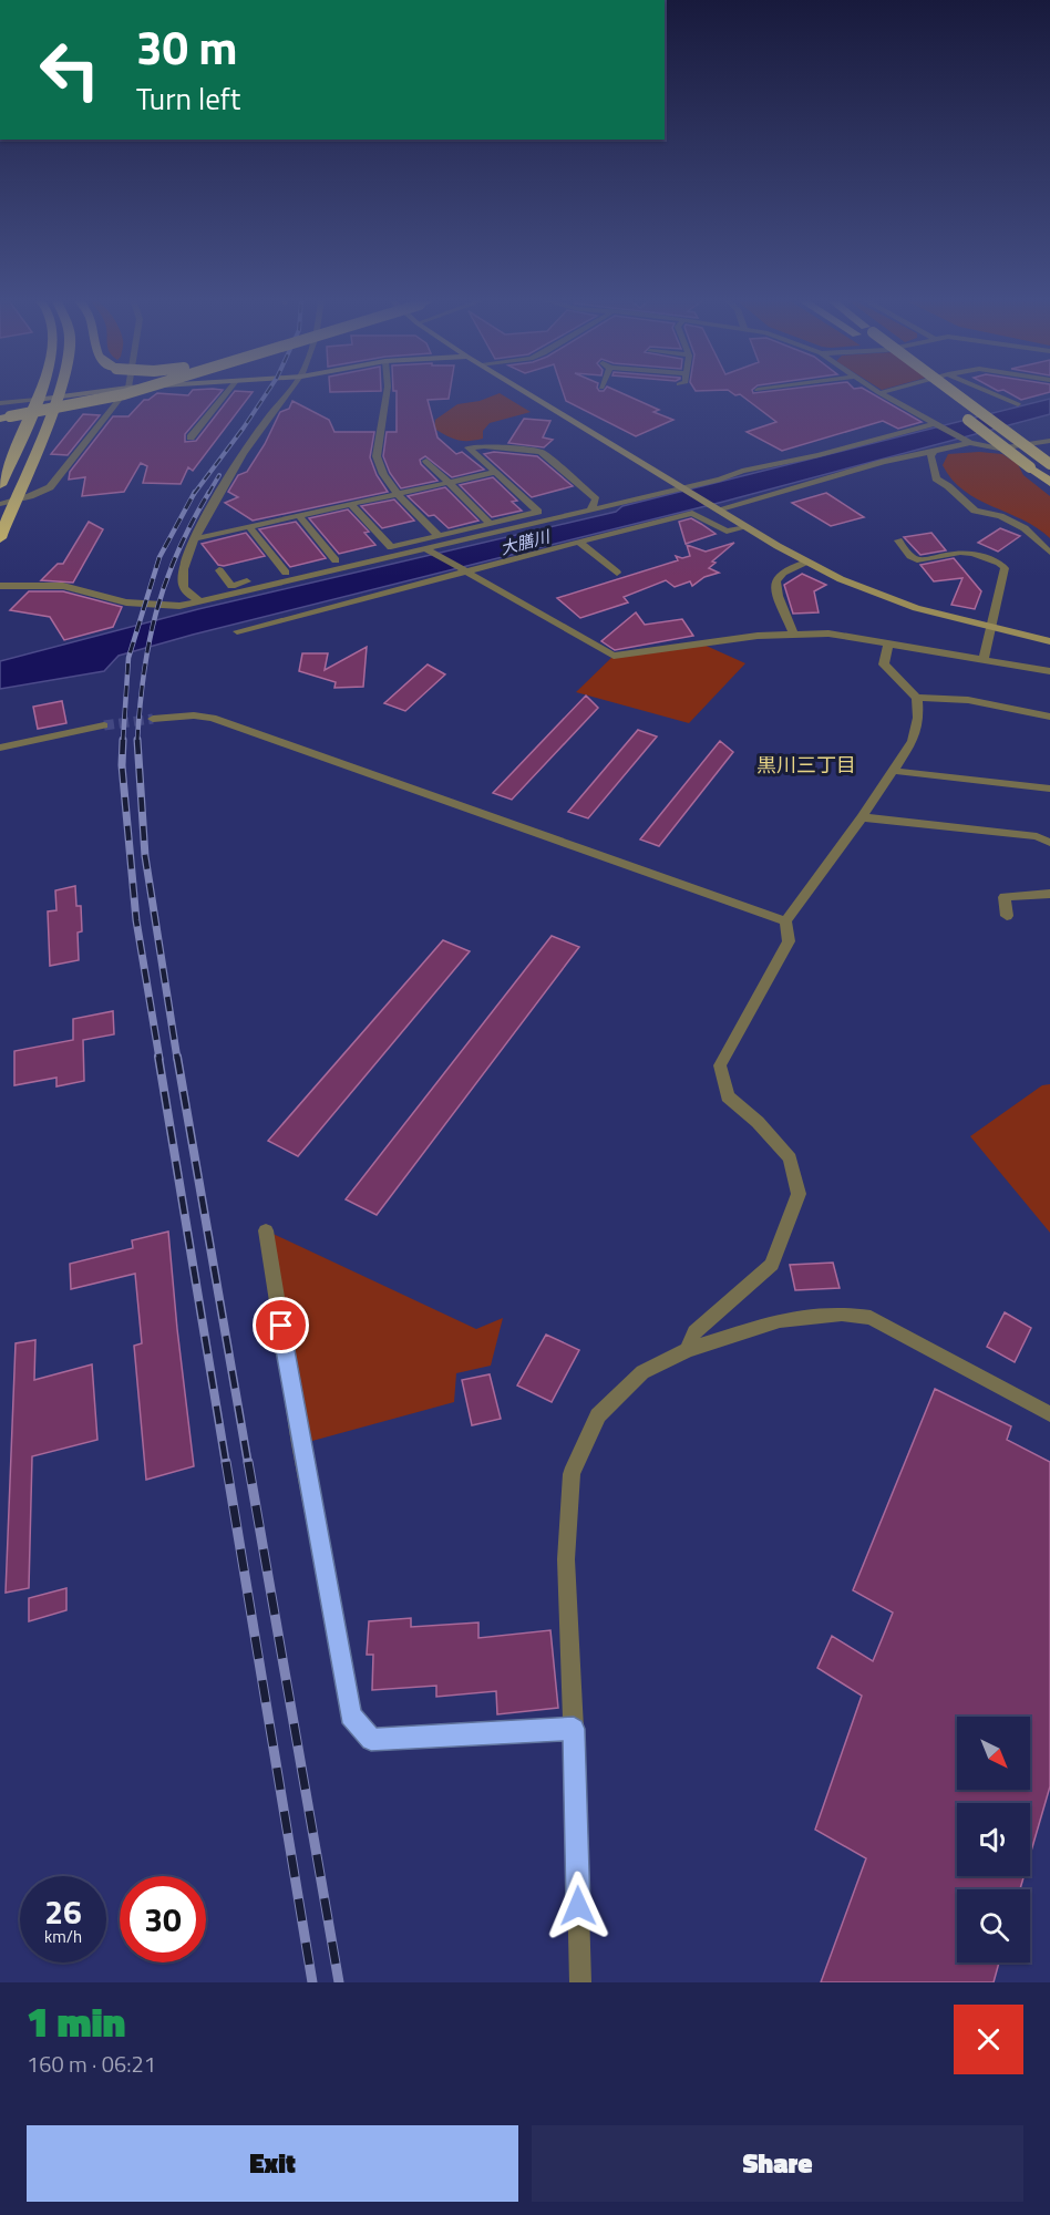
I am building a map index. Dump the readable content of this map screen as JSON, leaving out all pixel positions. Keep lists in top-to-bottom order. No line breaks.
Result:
{"districts":["黒川三丁目"],"water":["大膳川"],"north":"bottom right","page":{"turn":["30 m","Turn left"],"speed":"26 km/h","limit":"30","heading":["1 min","160 m · 06:21"],"buttons":["Exit","Share"]}}
